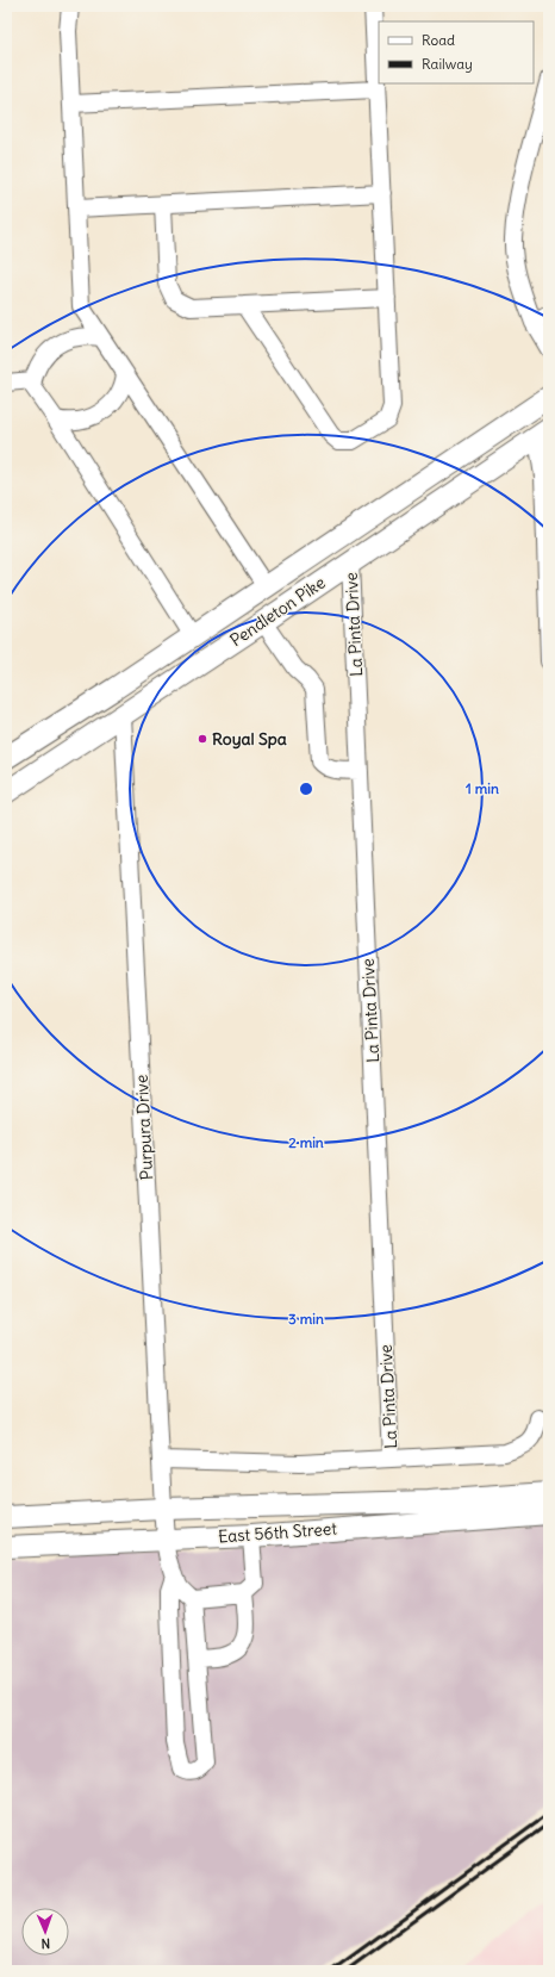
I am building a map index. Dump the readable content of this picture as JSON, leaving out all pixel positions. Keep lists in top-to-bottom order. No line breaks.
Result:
{"streets":{"main road":["Pendleton Pike","East 56th Street"],"street":["La Pinta Drive","Purpura Drive"]},"crossings":[["Pendleton Pike","La Pinta Drive"],["Pendleton Pike","Purpura Drive"],["Purpura Drive","East 56th Street"]],"places":["Royal Spa"],"legend":["Road","Railway"],"north":"bottom","rings":["1 min","2 min","3 min"]}
